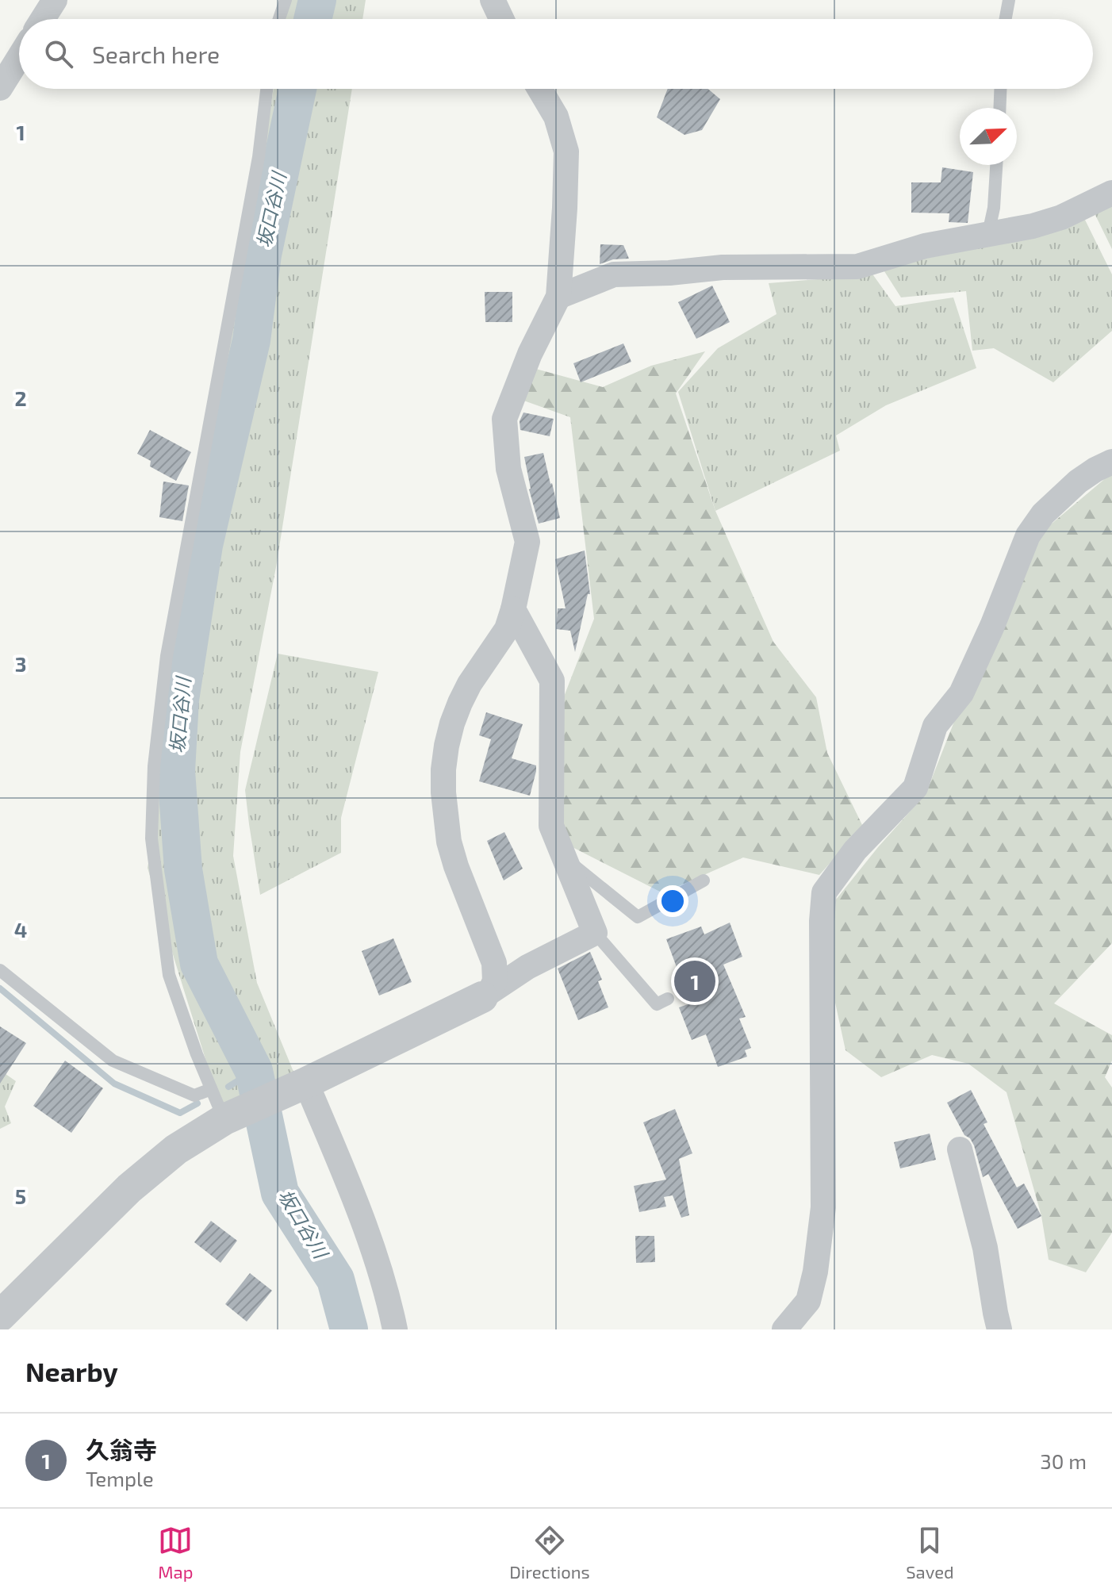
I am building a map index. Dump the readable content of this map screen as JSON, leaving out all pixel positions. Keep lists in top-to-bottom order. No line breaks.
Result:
{"water":["坂口谷川"],"north":"top right","page":{"search":"Search here","pins":"1","heading":"Nearby","list":[{"mark":"1","name":"久翁寺","note":"Temple","value":"30 m"}],"nav":["Map","Directions","Saved"]},"grid":{"rows":["1","2","3","4","5"]}}
